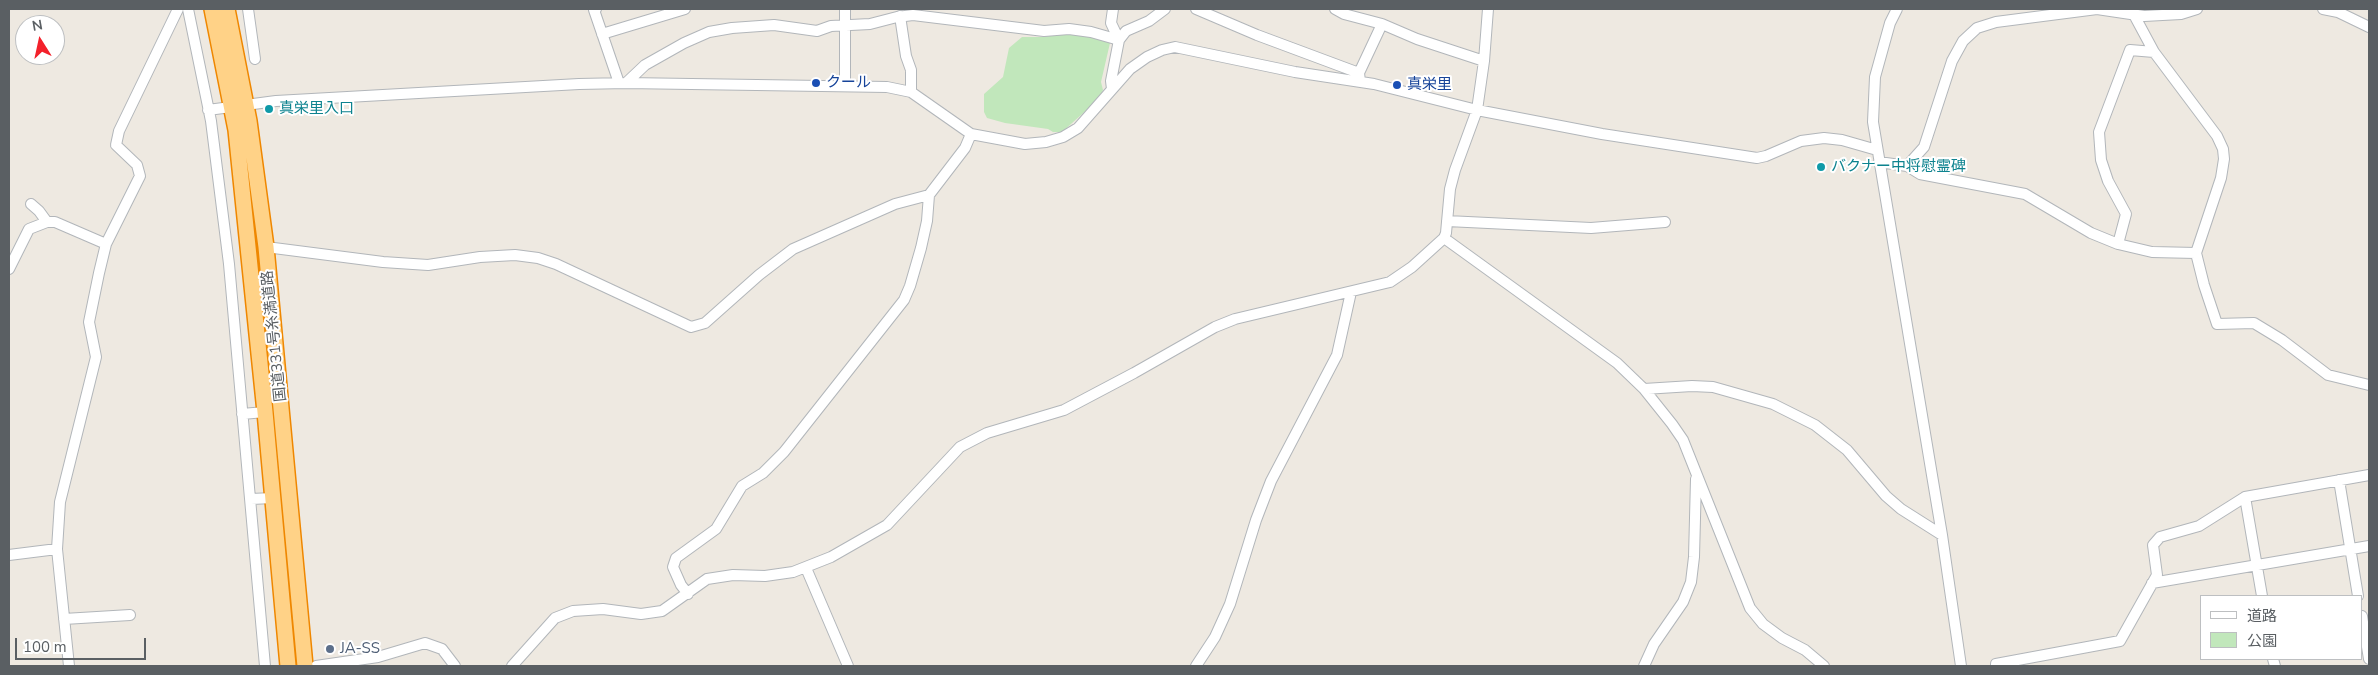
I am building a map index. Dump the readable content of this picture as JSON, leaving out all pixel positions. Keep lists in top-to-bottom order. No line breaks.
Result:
{"streets":{"highway":["国道331号糸満道路"]},"places":["クール","真栄里","真栄里入口","バクナー中将慰霊碑","JA-SS"],"legend":["道路","公園"],"scale_bar":"100 m","north":"top"}
